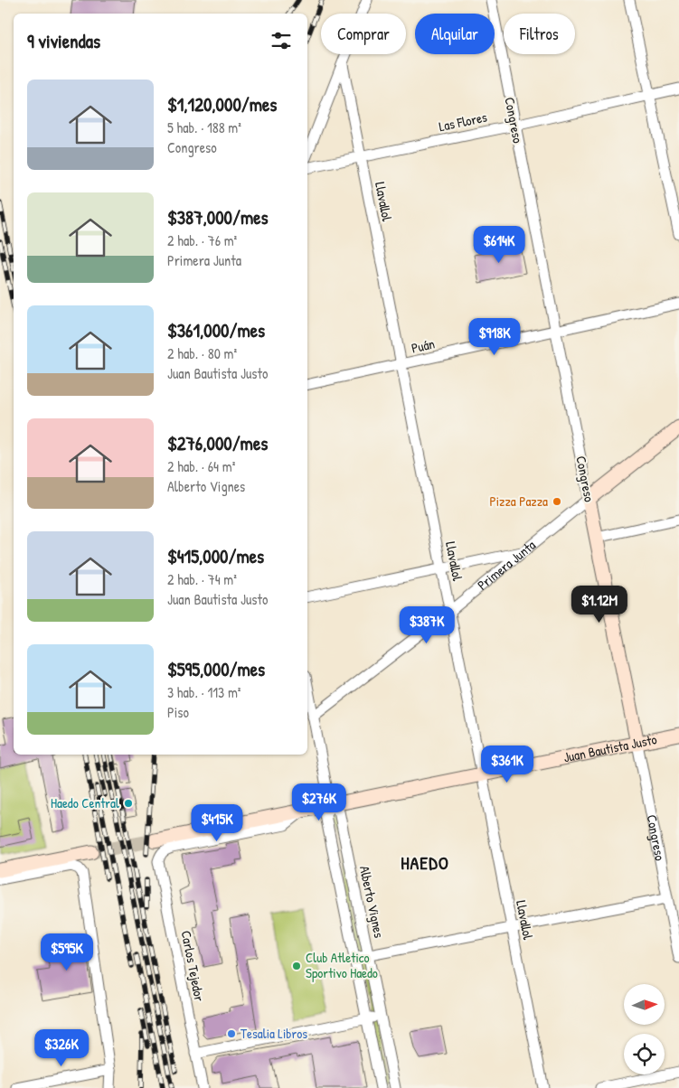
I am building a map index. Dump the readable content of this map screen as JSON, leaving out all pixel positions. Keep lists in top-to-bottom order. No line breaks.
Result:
{"streets":{"street":["Congreso","Las Flores","Llavallol","Puán","Primera Junta","Juan Bautista Justo","Alberto Vignes","Carlos Tejedor"]},"crossings":[["Congreso","Las Flores"],["Congreso","Puán"],["Congreso","Primera Junta"],["Congreso","Juan Bautista Justo"],["Las Flores","Llavallol"],["Llavallol","Puán"],["Llavallol","Primera Junta"],["Llavallol","Juan Bautista Justo"],["Primera Junta","Alberto Vignes"],["Juan Bautista Justo","Alberto Vignes"],["Juan Bautista Justo","Carlos Tejedor"]],"districts":["HAEDO"],"places":["Pizza Pazza","Haedo Central","Club Atletico Sportivo Haedo","Tesalia Libros"],"north":"right","page":{"chip":["Comprar","Alquilar","Filtros"],"heading":"9 viviendas","list":[{"name":"$1,120,000/mes","note":"5 hab. · 188 m² · Congreso"},{"name":"$387,000/mes","note":"2 hab. · 76 m² · Primera Junta"},{"name":"$361,000/mes","note":"2 hab. · 80 m² · Juan Bautista Justo"},{"name":"$276,000/mes","note":"2 hab. · 64 m² · Alberto Vignes"},{"name":"$415,000/mes","note":"2 hab. · 74 m² · Juan Bautista Justo"},{"name":"$595,000/mes","note":"3 hab. · 113 m² · Piso"}],"price":["$614K","$918K","$1.12M","$387K","$361K","$276K","$415K","$595K","$326K"]}}
